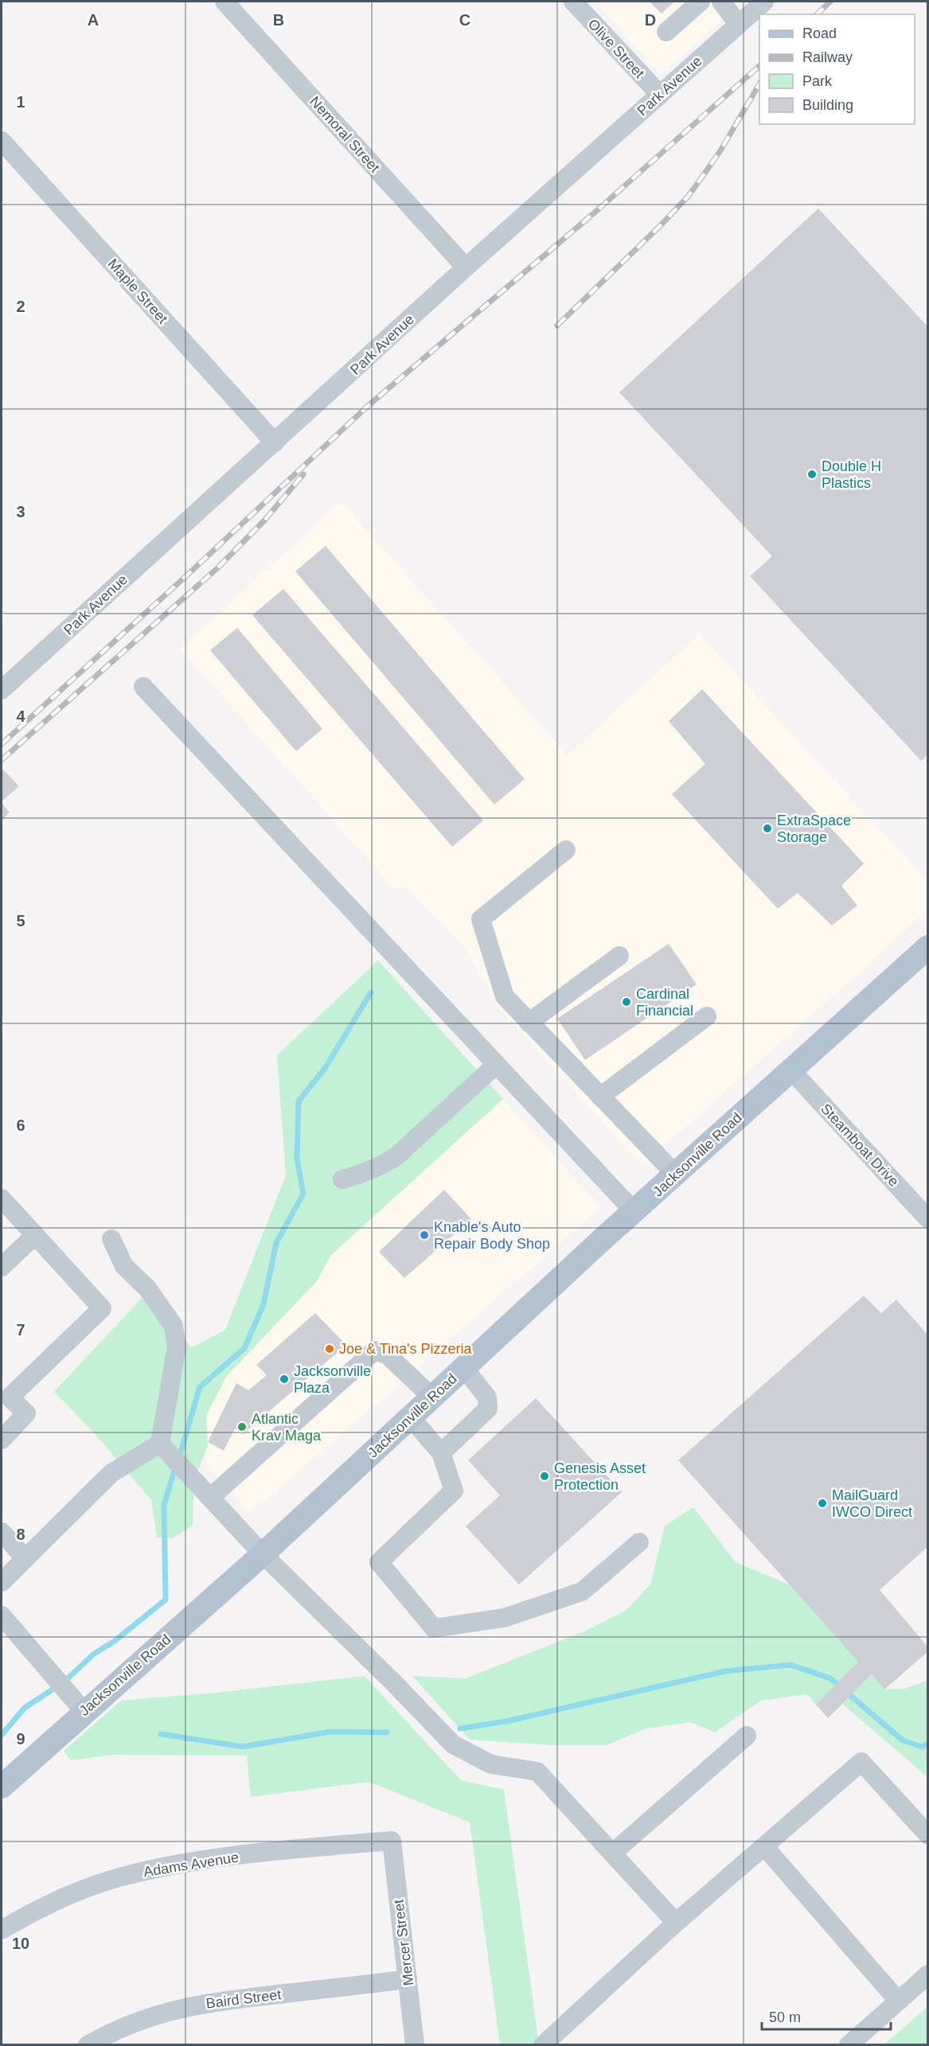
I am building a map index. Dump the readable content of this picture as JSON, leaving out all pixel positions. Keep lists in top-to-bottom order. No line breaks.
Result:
{"streets":{"main road":["Jacksonville Road"],"street":["Olive Street","Park Avenue","Nemoral Street","Maple Street","Steamboat Drive","Adams Avenue","Mercer Street","Baird Street"]},"crossings":[["Olive Street","Park Avenue"],["Park Avenue","Nemoral Street"],["Park Avenue","Maple Street"],["Steamboat Drive","Jacksonville Road"],["Adams Avenue","Mercer Street"],["Mercer Street","Baird Street"]],"places":["Double H Plastics","ExtraSpace Storage","Cardinal Financial","Knable's Auto Repair Body Shop","Joe & Tina's Pizzeria","Jacksonville Plaza","Atlantic Krav Maga","Genesis Asset Protection","MailGuard IWCO Direct"],"legend":["Road","Railway","Park","Building"],"scale_bar":"50 m","grid":{"columns":["A","B","C","D"],"rows":["1","2","3","4","5","6","7","8","9","10"]}}
